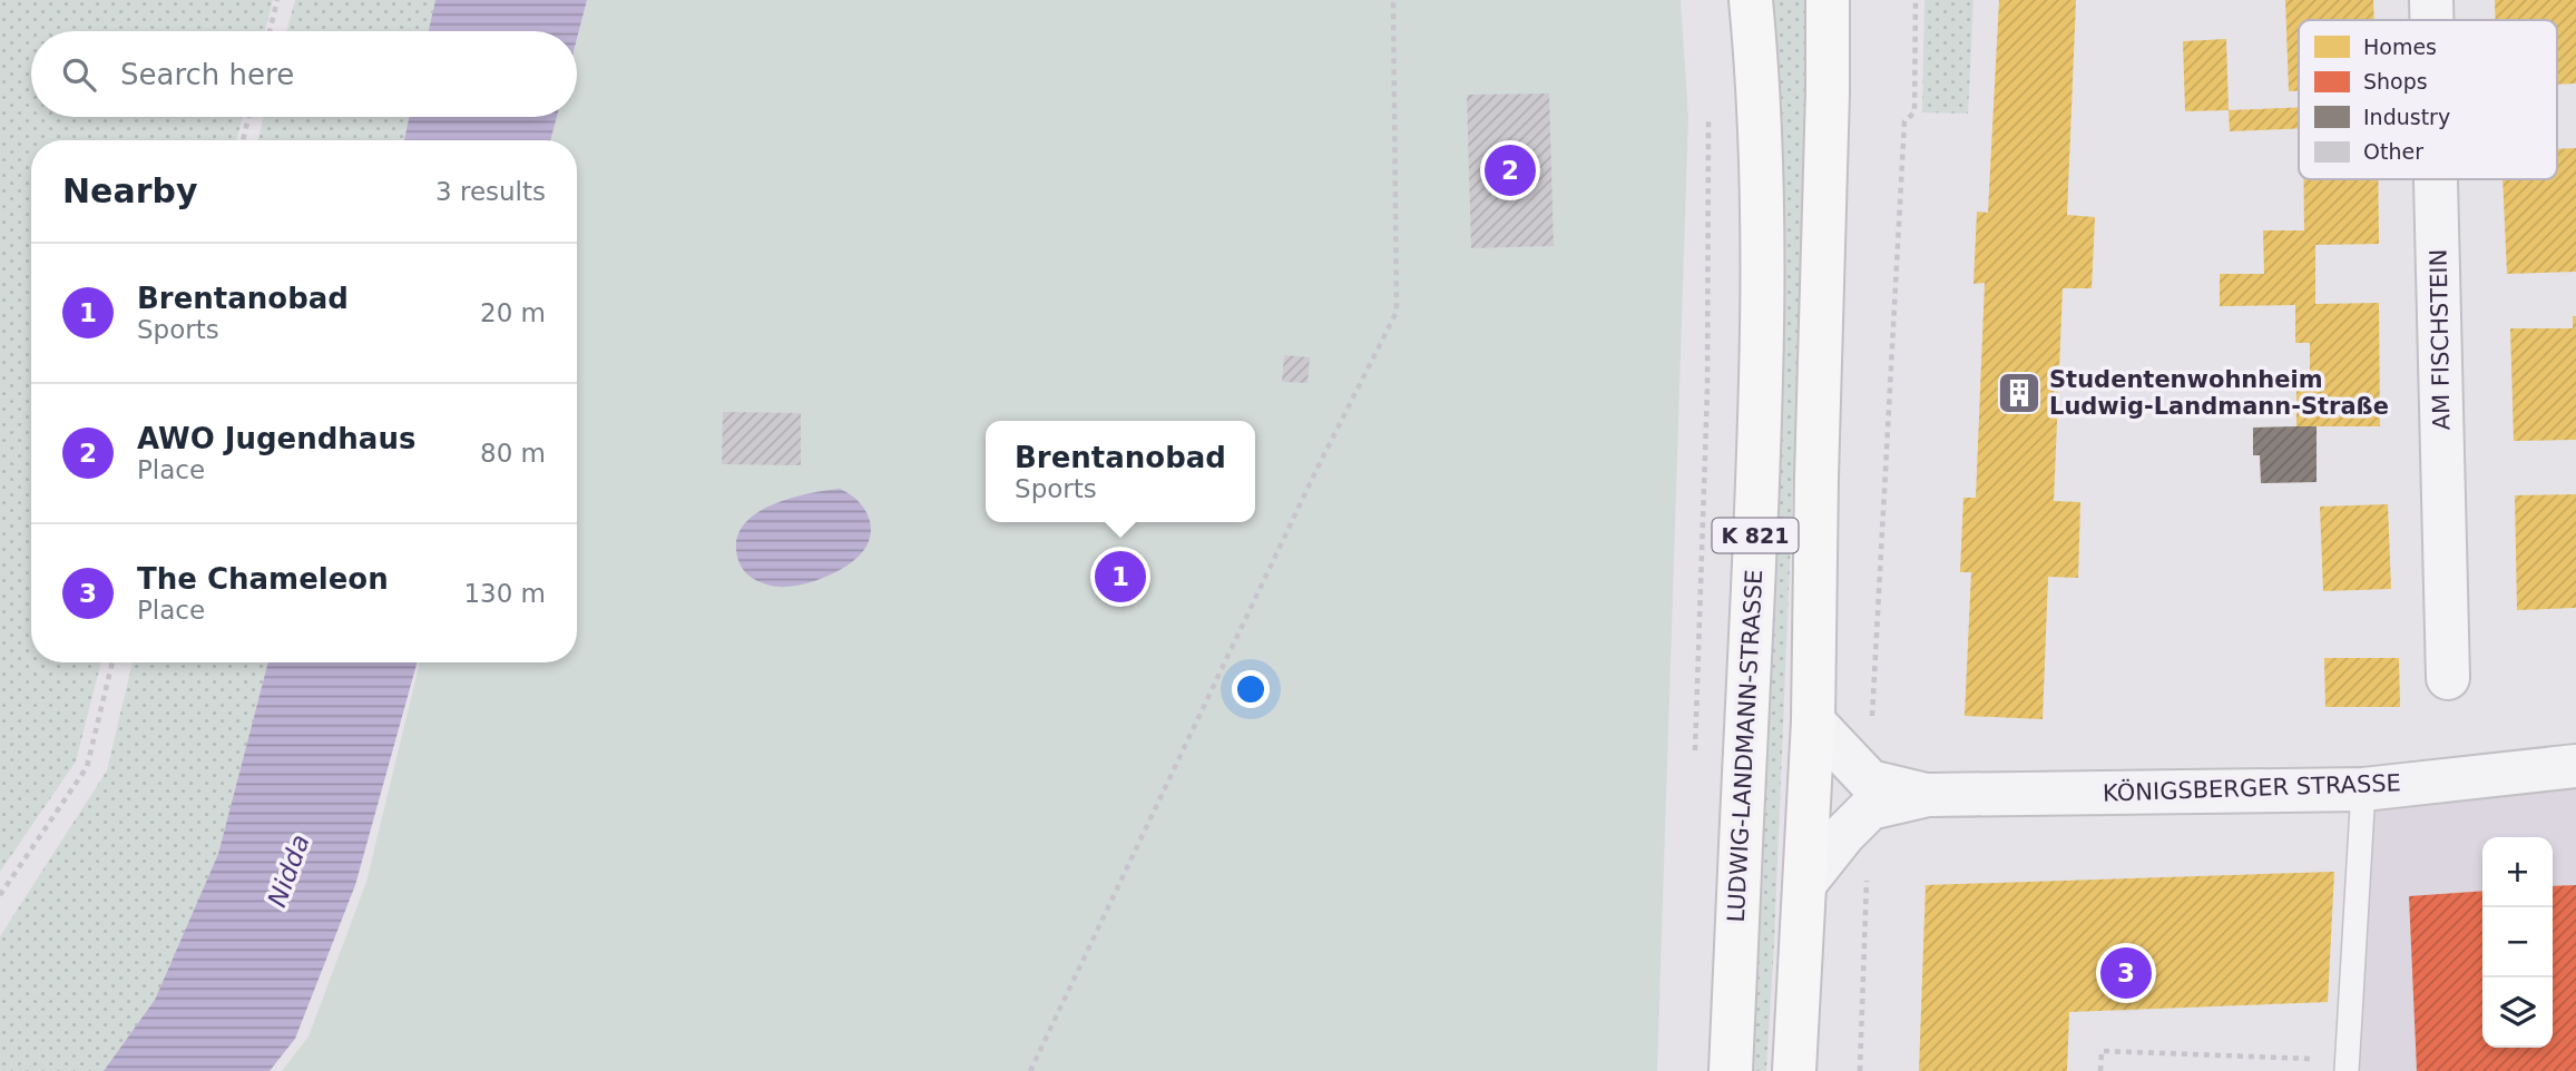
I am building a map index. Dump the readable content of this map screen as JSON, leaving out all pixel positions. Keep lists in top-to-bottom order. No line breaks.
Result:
{"streets":{"main road":["K 821","LUDWIG-LANDMANN-STRASSE"],"street":["AM FISCHSTEIN","KÖNIGSBERGER STRASSE"]},"water":["Nidda"],"places":{"building":["Studentenwohnheim Ludwig-Landmann-Straße"]},"legend":["Homes","Shops","Industry","Other"],"page":{"search":"Search here","pins":["2","1","3"],"heading":["Nearby","3 results"],"list":[{"mark":"1","name":"Brentanobad","note":"Sports","value":"20 m"},{"mark":"2","name":"AWO Jugendhaus","note":"Place","value":"80 m"},{"mark":"3","name":"The Chameleon","note":"Place","value":"130 m"}],"popup":["Brentanobad","Sports"],"map_buttons":["+","−"]}}
